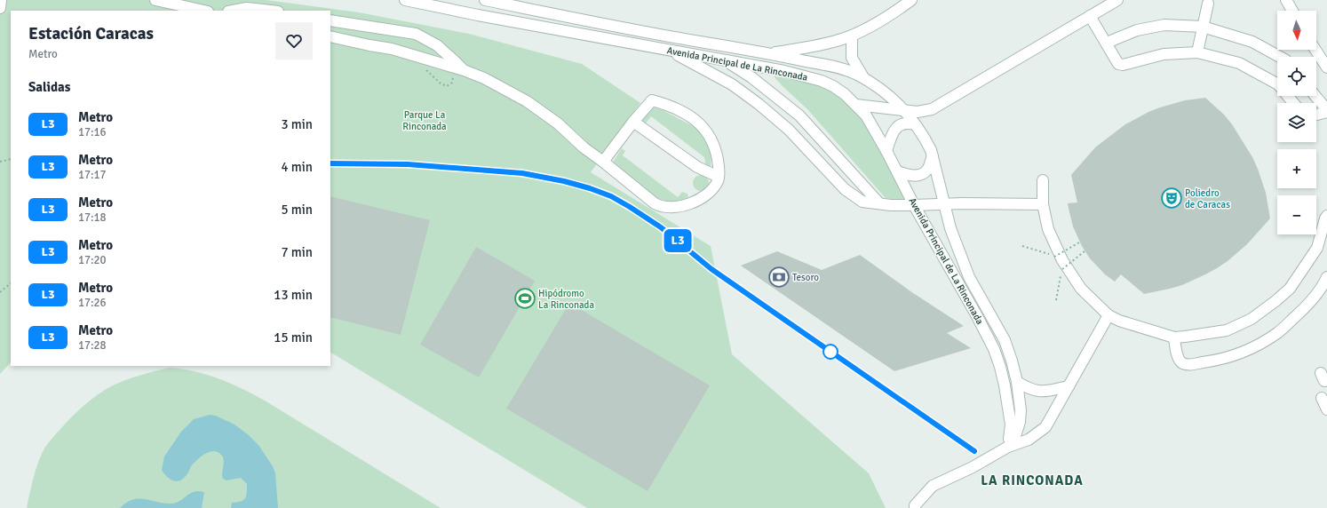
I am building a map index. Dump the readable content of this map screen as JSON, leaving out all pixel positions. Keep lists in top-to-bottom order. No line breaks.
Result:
{"streets":{"street":["Avenida Principal de La Rinconada"]},"districts":["LA RINCONADA"],"parks":["Parque La Rinconada"],"places":{"theatre":["Poliedro de Caracas"],"bank":["Tesoro"],"sports":["Hipódromo La Rinconada"]},"lines":["metro line L3"],"north":"bottom","page":{"on_map":"L3","map_buttons":["+","−"],"heading":[["Estación Caracas","Metro"],"Salidas"],"list":[{"mark":"L3","name":"Metro","note":"17:16","value":"3 min"},{"mark":"L3","name":"Metro","note":"17:17","value":"4 min"},{"mark":"L3","name":"Metro","note":"17:18","value":"5 min"},{"mark":"L3","name":"Metro","note":"17:20","value":"7 min"},{"mark":"L3","name":"Metro","note":"17:26","value":"13 min"},{"mark":"L3","name":"Metro","note":"17:28","value":"15 min"}]}}
